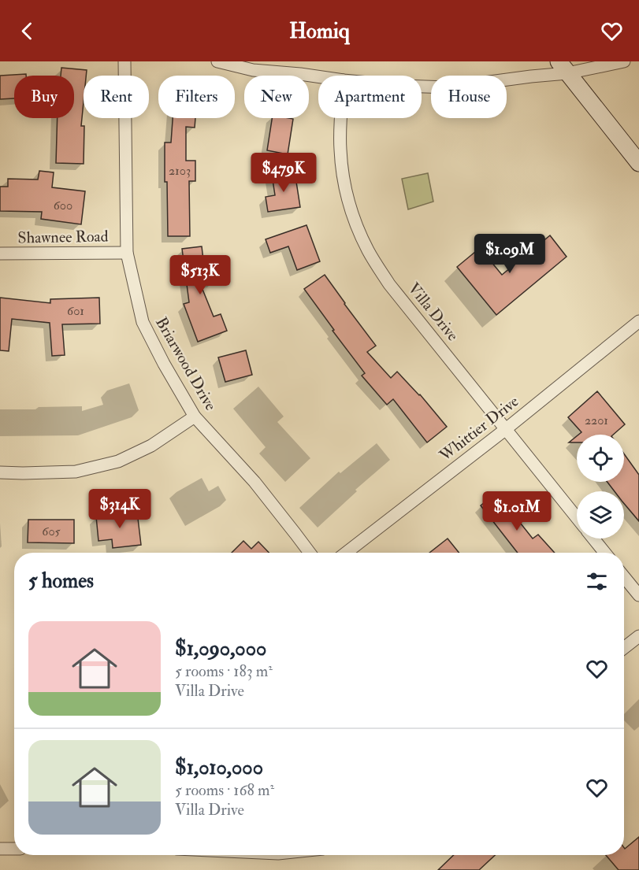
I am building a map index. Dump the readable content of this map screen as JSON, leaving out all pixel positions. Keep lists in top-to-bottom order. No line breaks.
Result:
{"streets":{"street":["Shawnee Road","Villa Drive","Briarwood Drive","Whittier Drive"]},"crossings":[["Shawnee Road","Briarwood Drive"],["Villa Drive","Whittier Drive"]],"house_numbers":["2103","600","601","2201","605"],"page":{"header":"Homiq","chip":["Buy","Rent","Filters","New","Apartment","House"],"price":["$479K","$1.09M","$513K","$314K","$1.01M"],"heading":"5 homes","list":[{"name":"$1,090,000","note":"5 rooms · 183 m² · Villa Drive"},{"name":"$1,010,000","note":"5 rooms · 168 m² · Villa Drive"}]}}
